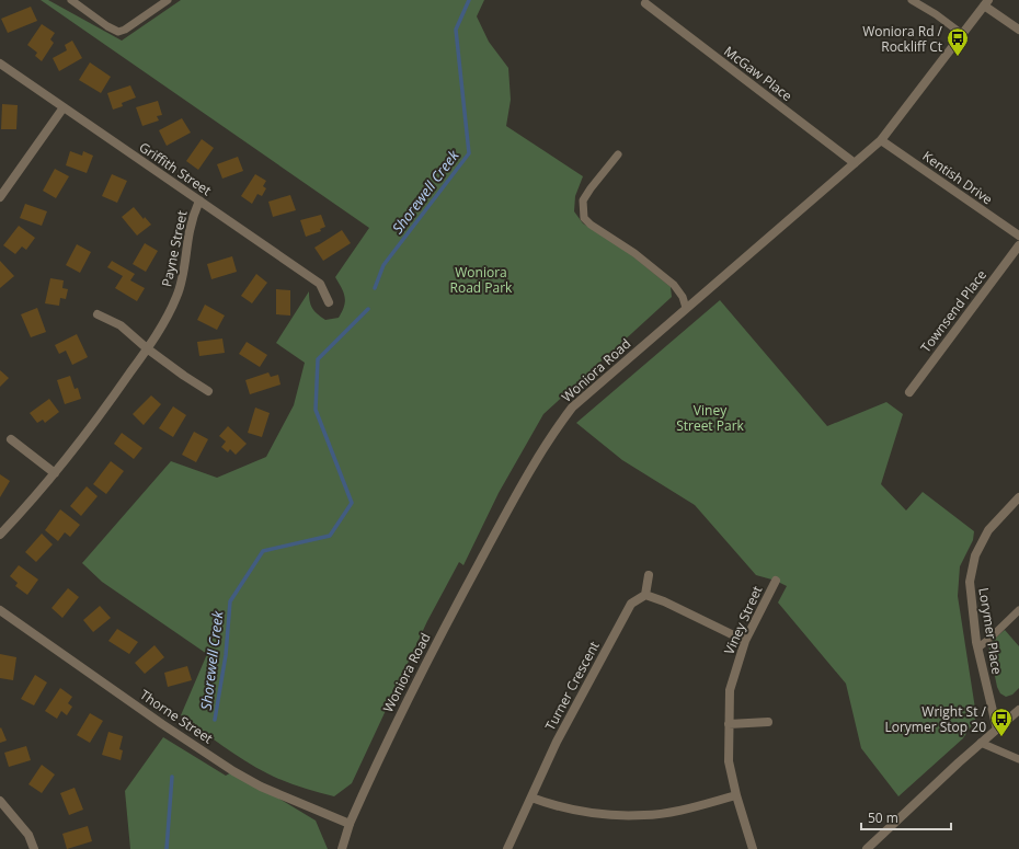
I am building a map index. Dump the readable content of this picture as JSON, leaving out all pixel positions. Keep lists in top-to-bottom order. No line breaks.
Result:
{"streets":{"street":["McGaw Place","Griffith Street","Kentish Drive","Payne Street","Townsend Place","Woniora Road","Viney Street","Lorymer Place","Turner Crescent","Thorne Street"]},"crossings":[["McGaw Place","Woniora Road"],["Griffith Street","Payne Street"],["Kentish Drive","Woniora Road"],["Woniora Road","Thorne Street"]],"water":["Shorewell Creek"],"parks":["Woniora Road Park","Viney Street Park"],"places":{"bus stop":["Woniora Rd / Rockliff Ct","Wright St / Lorymer Stop 20"]},"scale_bar":"50 m"}
